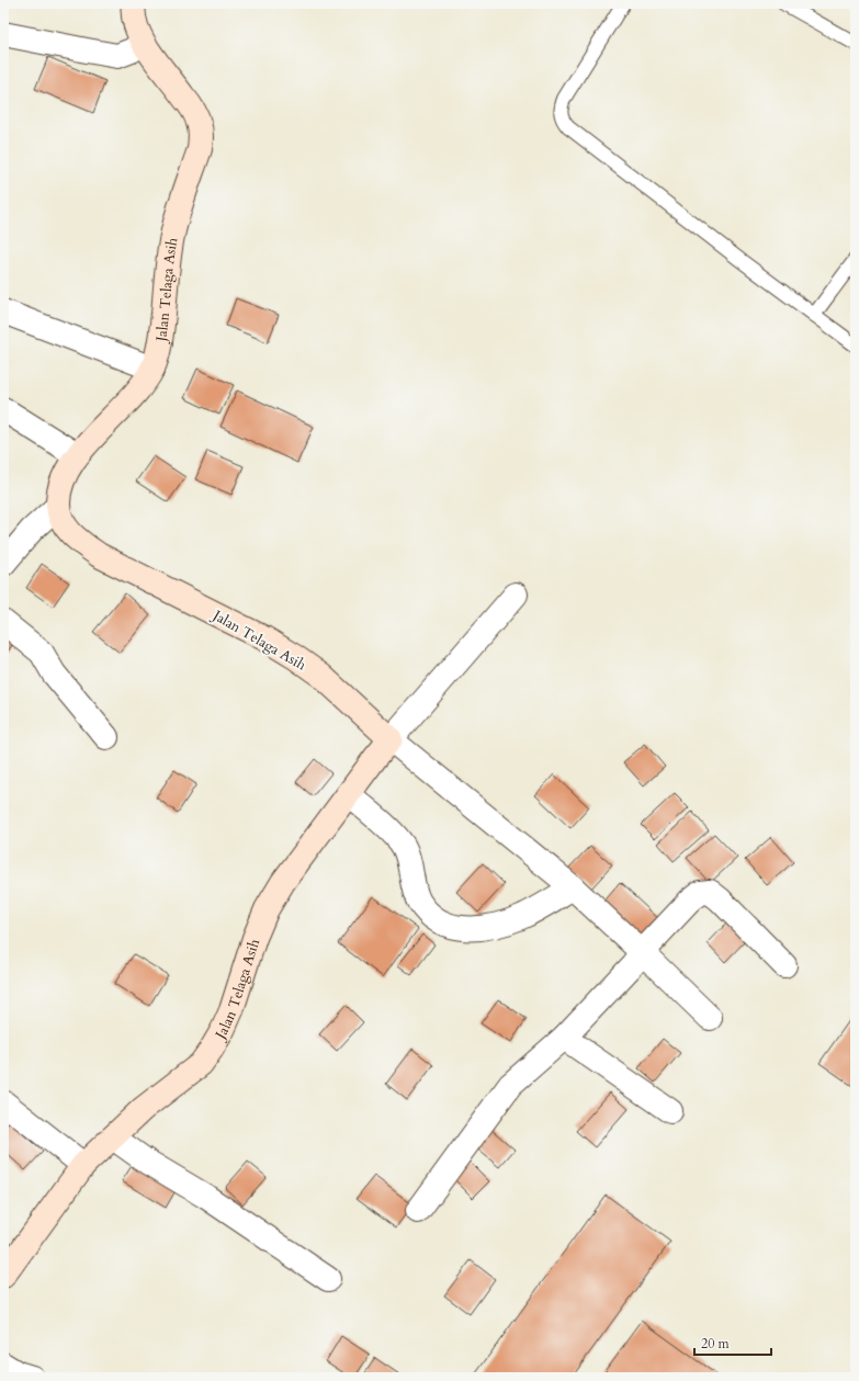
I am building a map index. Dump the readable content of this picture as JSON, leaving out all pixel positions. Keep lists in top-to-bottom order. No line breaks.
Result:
{"streets":{"street":["Jalan Telaga Asih"]},"scale_bar":"20 m"}
